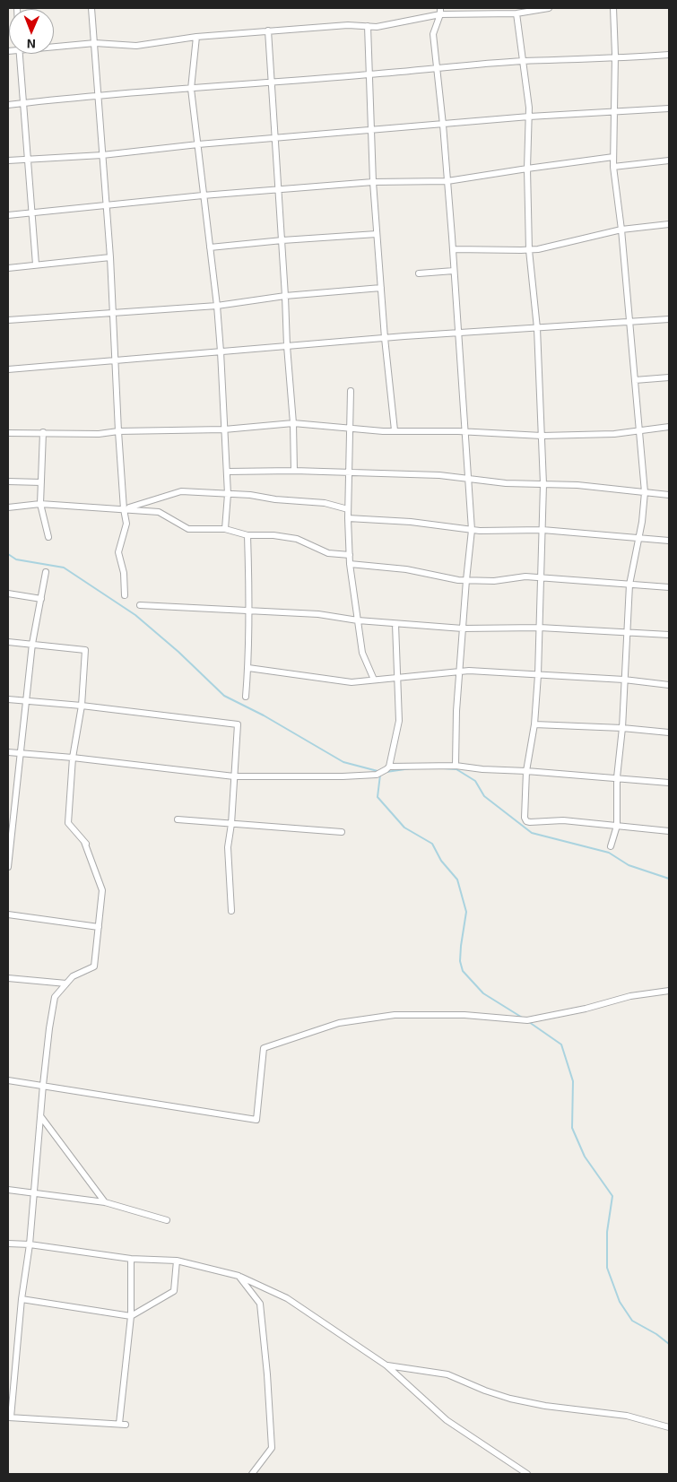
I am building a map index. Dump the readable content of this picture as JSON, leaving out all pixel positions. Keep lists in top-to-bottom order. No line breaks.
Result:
{"north":"bottom"}
